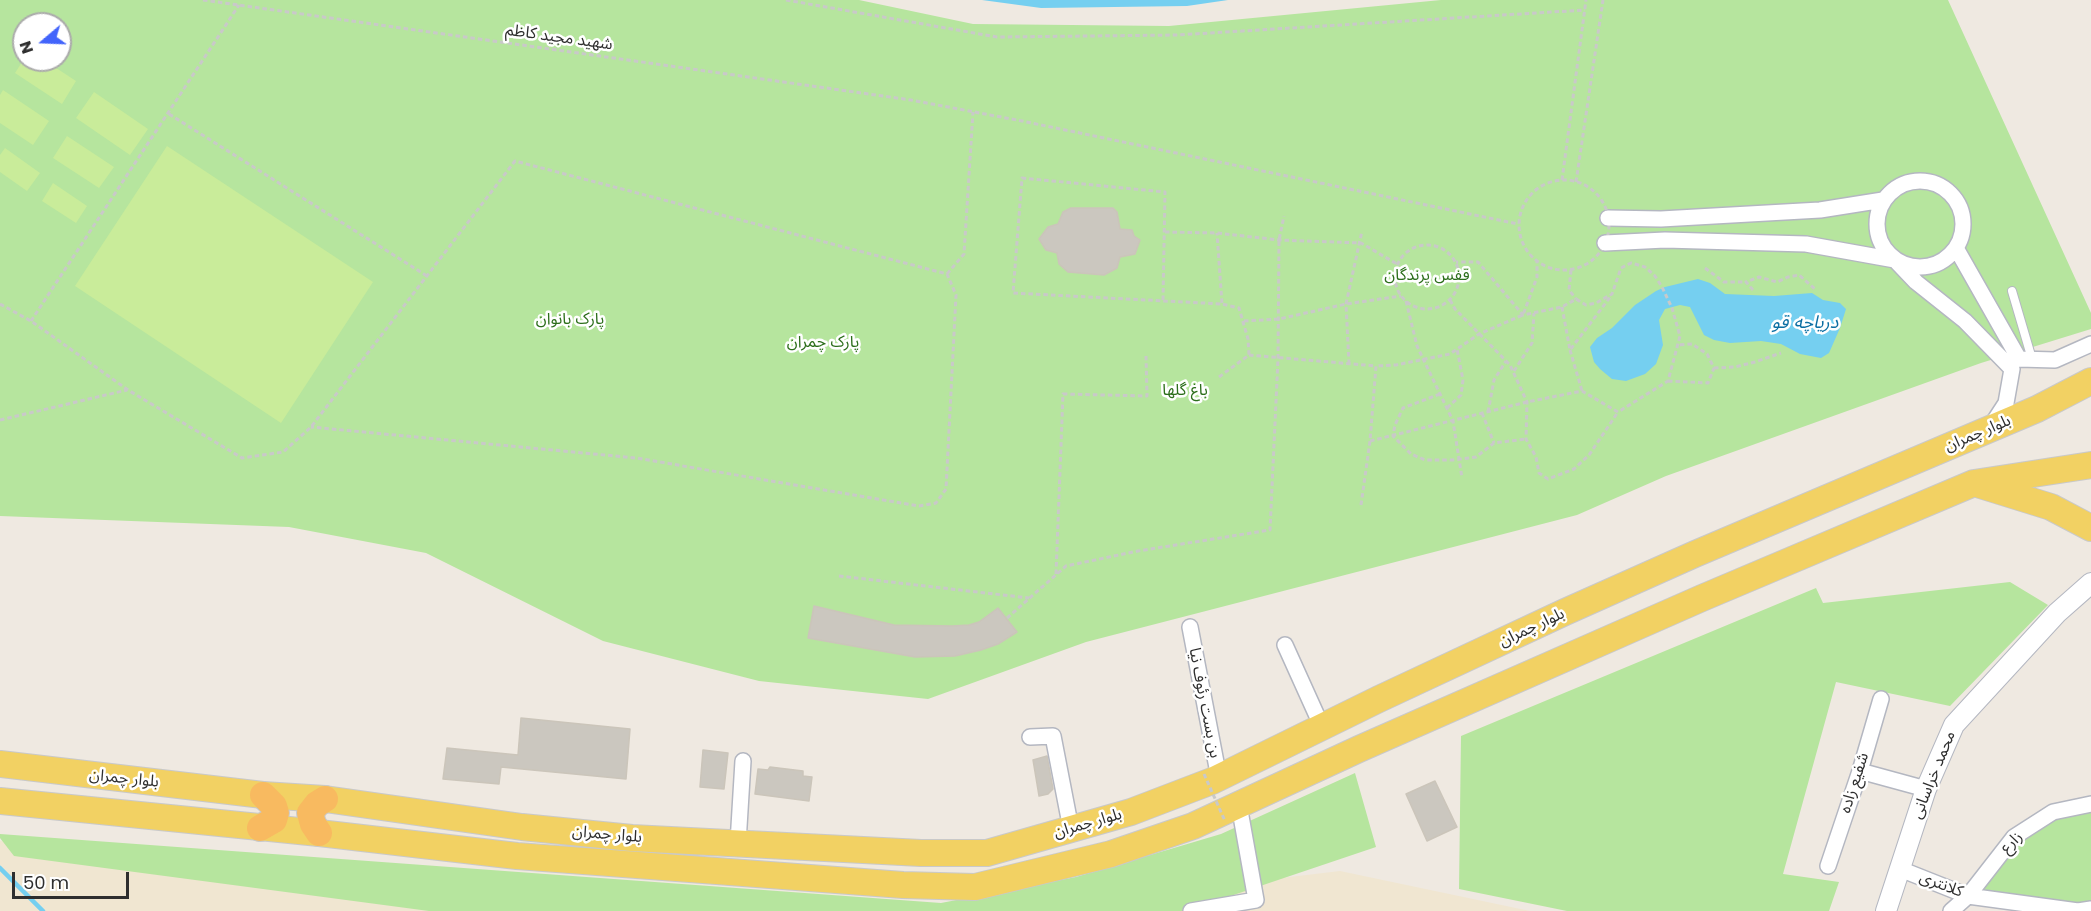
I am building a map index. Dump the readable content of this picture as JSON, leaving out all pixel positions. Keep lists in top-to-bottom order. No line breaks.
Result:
{"streets":{"main road":["بلوار چمران"],"street":["بن بست رئوف نیا","محمد خراسانی","شفیع زاده","زارع","کلانتری"],"path":["شهید مجید کاظم"]},"crossings":[["بلوار چمران","بن بست رئوف نیا"],["محمد خراسانی","کلانتری"],["زارع","کلانتری"]],"water":["دریاچه قو"],"parks":["قفس پرندگان","پارک بانوان","پارک چمران","باغ گلها"],"scale_bar":"50 m","north":"left"}
